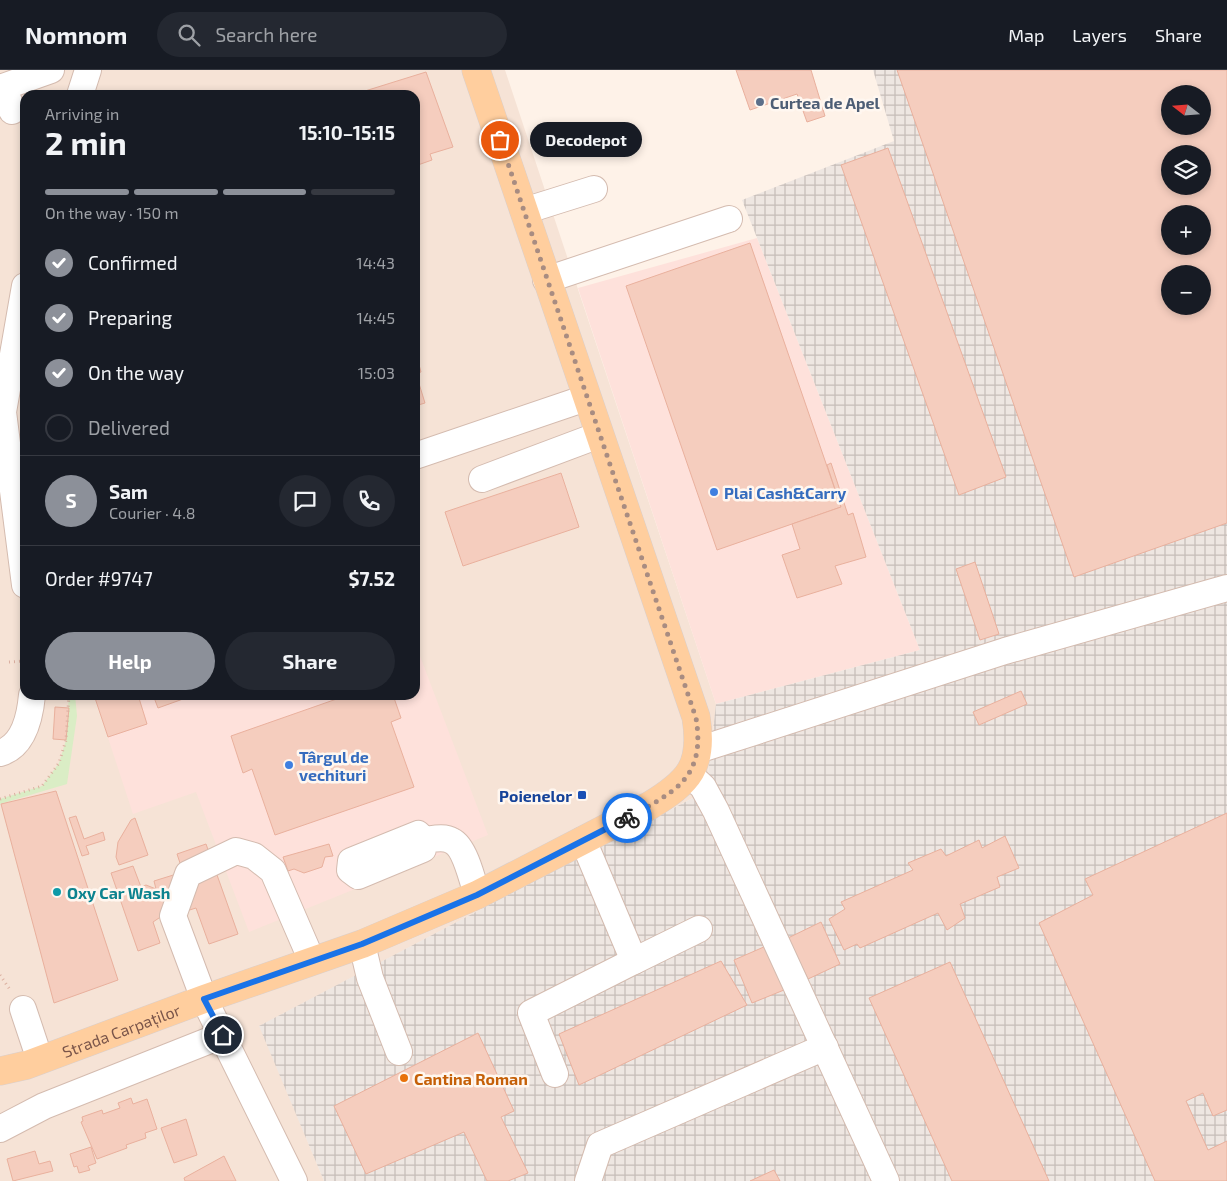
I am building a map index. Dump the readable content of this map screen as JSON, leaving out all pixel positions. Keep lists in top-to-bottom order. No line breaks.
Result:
{"streets":{"main road":["Strada Carpaților"]},"places":{"other":["Curtea de Apel","Decodepot","Plai Cash&Carry","Târgul de vechituri","Oxy Car Wash","Cantina Roman"],"transit":["Poienelor"]},"north":"left","page":{"header":"Nomnom","search":"Search here","nav":["Map","Layers","Share"],"map_buttons":["+","−"],"heading":["2 min","Arriving in","15:10–15:15"],"panel":["Sam","Courier · 4.8","Order #9747","$7.52"],"bubble":"Decodepot","bar":"On the way · 150 m","list":[["Confirmed","14:43"],["Preparing","14:45"],["On the way","15:03"],"Delivered"],"round":"S","buttons":["Help","Share"]}}
